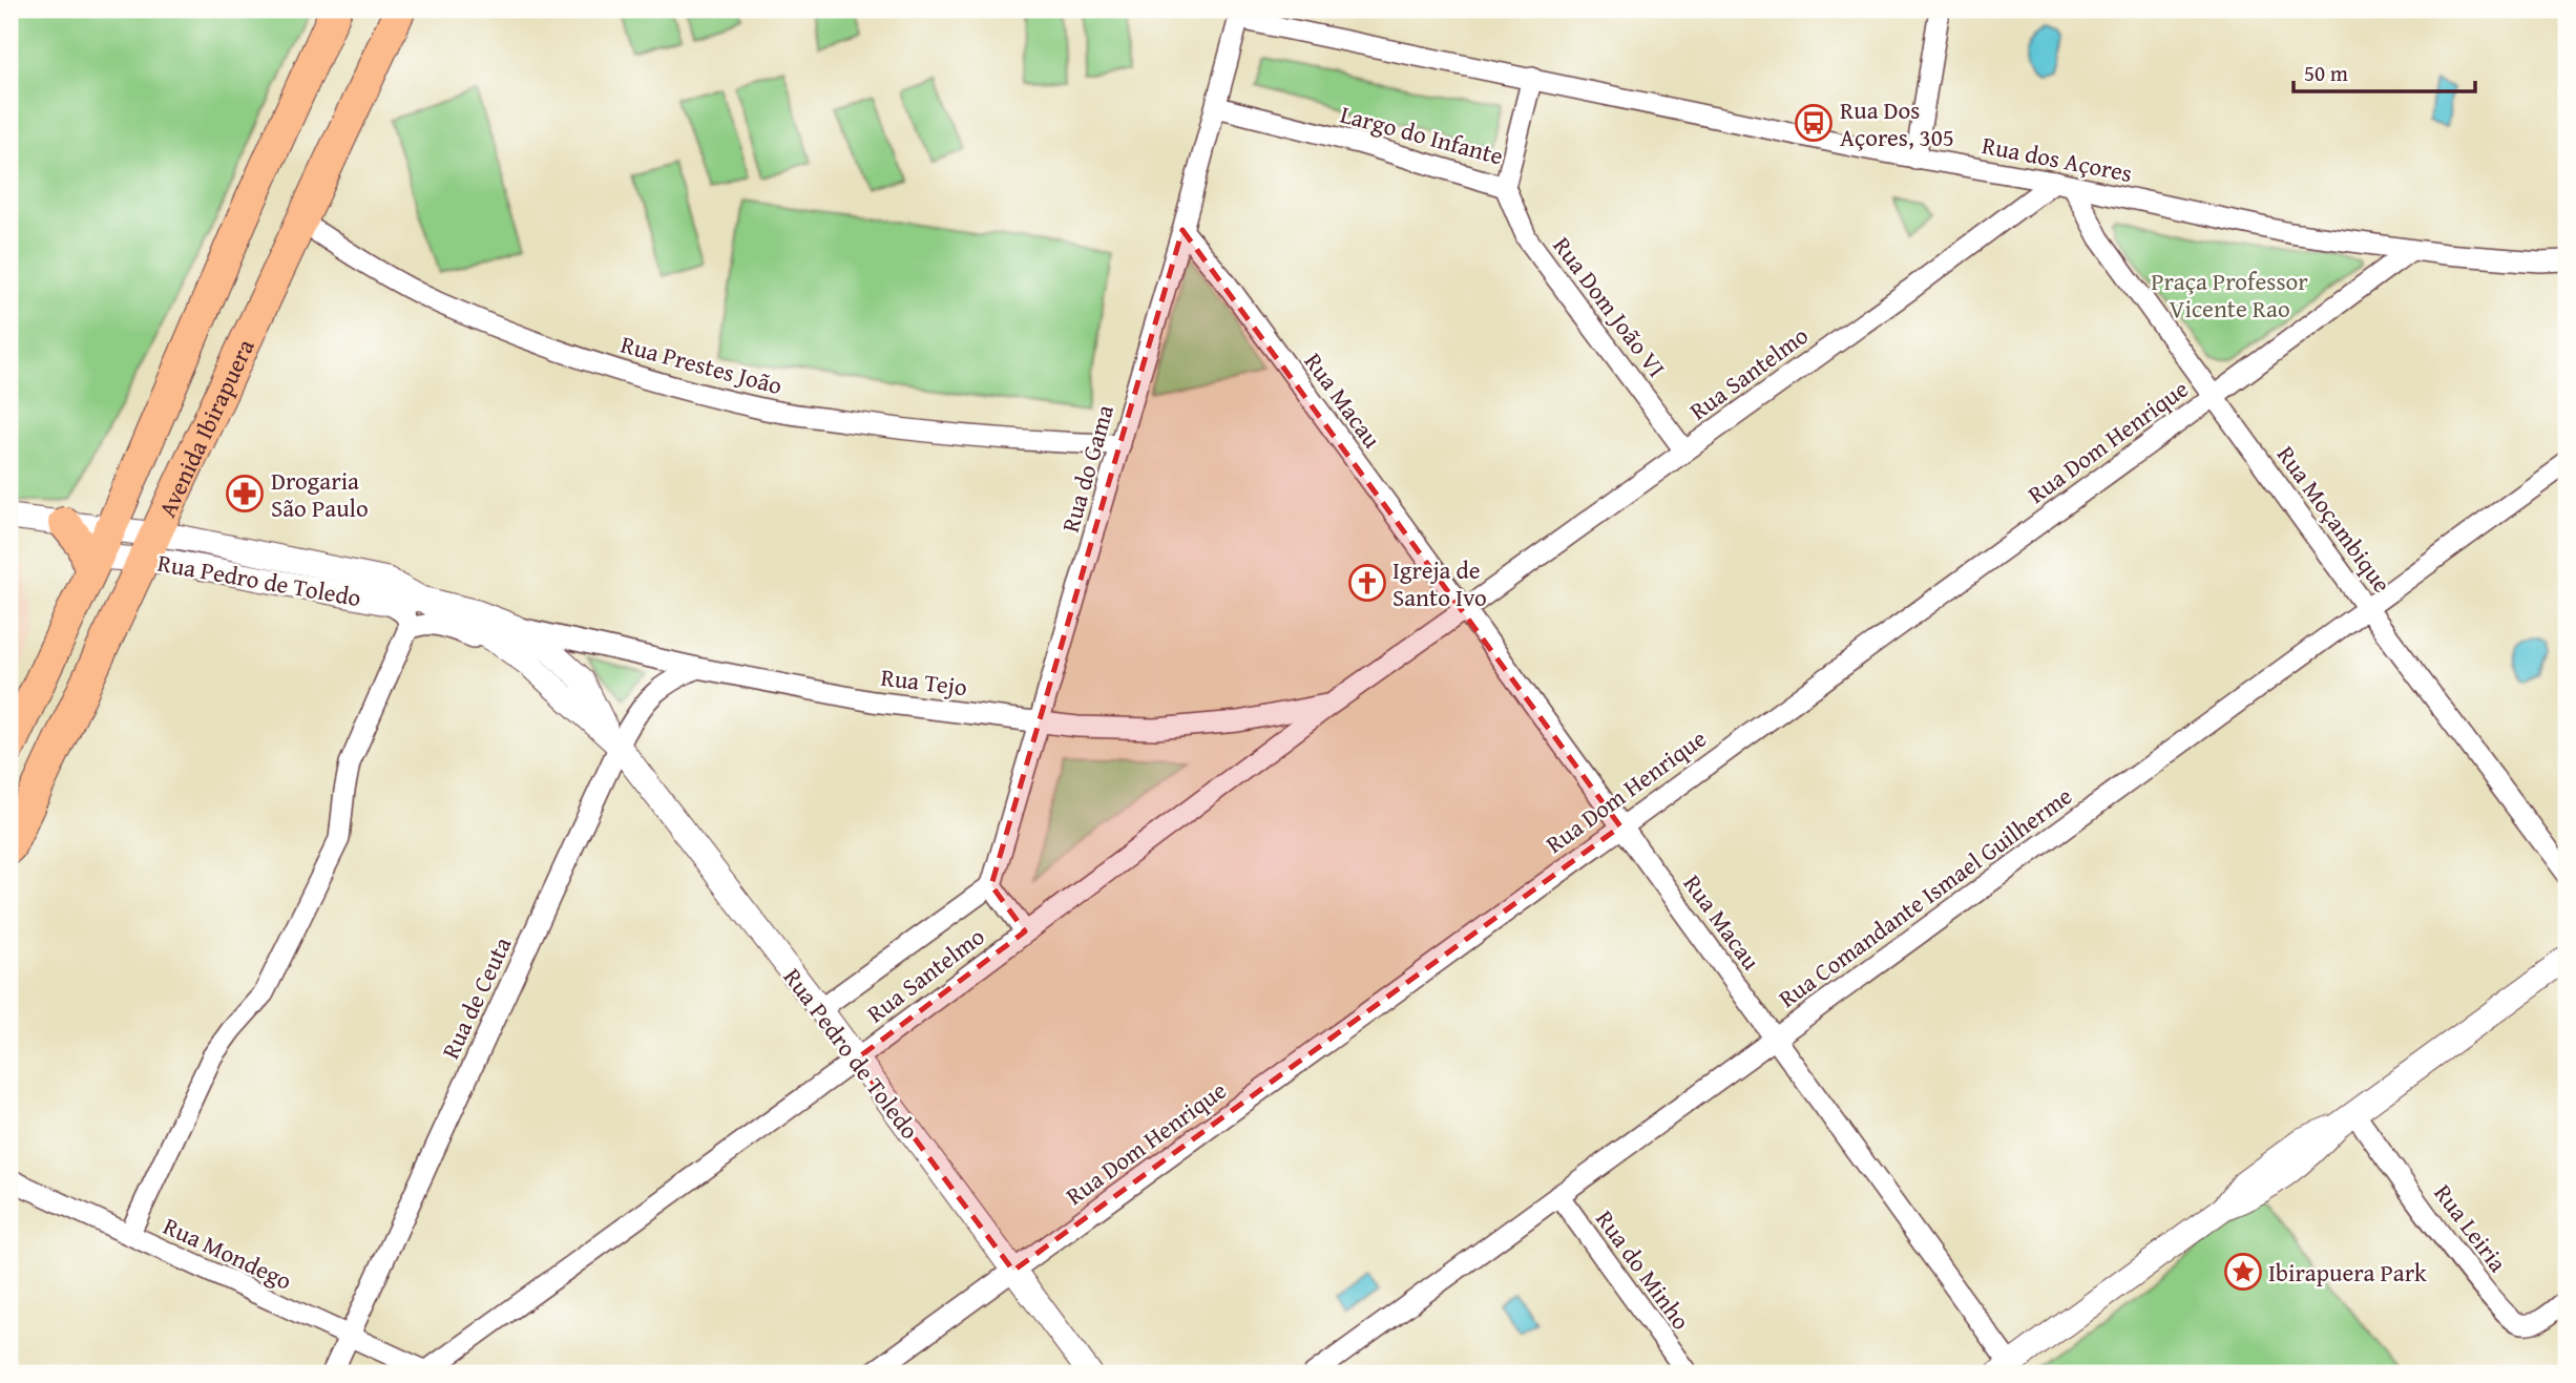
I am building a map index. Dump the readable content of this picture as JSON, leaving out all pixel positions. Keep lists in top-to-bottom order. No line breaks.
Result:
{"streets":{"main road":["Avenida Ibirapuera"],"street":["Largo do Infante","Rua dos Açores","Rua Dom João VI","Rua Prestes João","Rua Santelmo","Rua Macau","Rua Dom Henrique","Rua do Gama","Rua Moçambique","Rua Pedro de Toledo","Rua Tejo","Rua Comandante Ismael Guilherme","Rua de Ceuta","Rua Leiria","Rua Mondego","Rua do Minho"]},"crossings":[["Largo do Infante","Rua dos Açores"],["Largo do Infante","Rua Dom João VI"],["Largo do Infante","Rua do Gama"],["Rua dos Açores","Rua Santelmo"],["Rua dos Açores","Rua Dom Henrique"],["Rua dos Açores","Rua do Gama"],["Rua dos Açores","Rua Moçambique"],["Rua Dom João VI","Rua Santelmo"],["Rua Prestes João","Avenida Ibirapuera"],["Rua Prestes João","Rua do Gama"],["Rua Santelmo","Rua Macau"],["Rua Santelmo","Rua Moçambique"],["Rua Santelmo","Rua Pedro de Toledo"],["Rua Santelmo","Rua Tejo"],["Rua Santelmo","Rua Mondego"],["Rua Macau","Rua Dom Henrique"],["Rua Macau","Rua do Gama"],["Rua Macau","Rua Comandante Ismael Guilherme"],["Avenida Ibirapuera","Rua Pedro de Toledo"],["Rua Dom Henrique","Rua Moçambique"],["Rua Dom Henrique","Rua Pedro de Toledo"],["Rua do Gama","Rua Tejo"],["Rua Moçambique","Rua Comandante Ismael Guilherme"],["Rua Pedro de Toledo","Rua Tejo"],["Rua Pedro de Toledo","Rua de Ceuta"],["Rua Tejo","Rua de Ceuta"],["Rua Comandante Ismael Guilherme","Rua do Minho"],["Rua de Ceuta","Rua Mondego"]],"parks":["Praça Professor Vicente Rao"],"places":{"bus stop":["Rua Dos Açores, 305"],"pharmacy":["Drogaria São Paulo"],"church":["Igreja de Santo Ivo"],"place":["Ibirapuera Park"]},"scale_bar":"50 m"}
